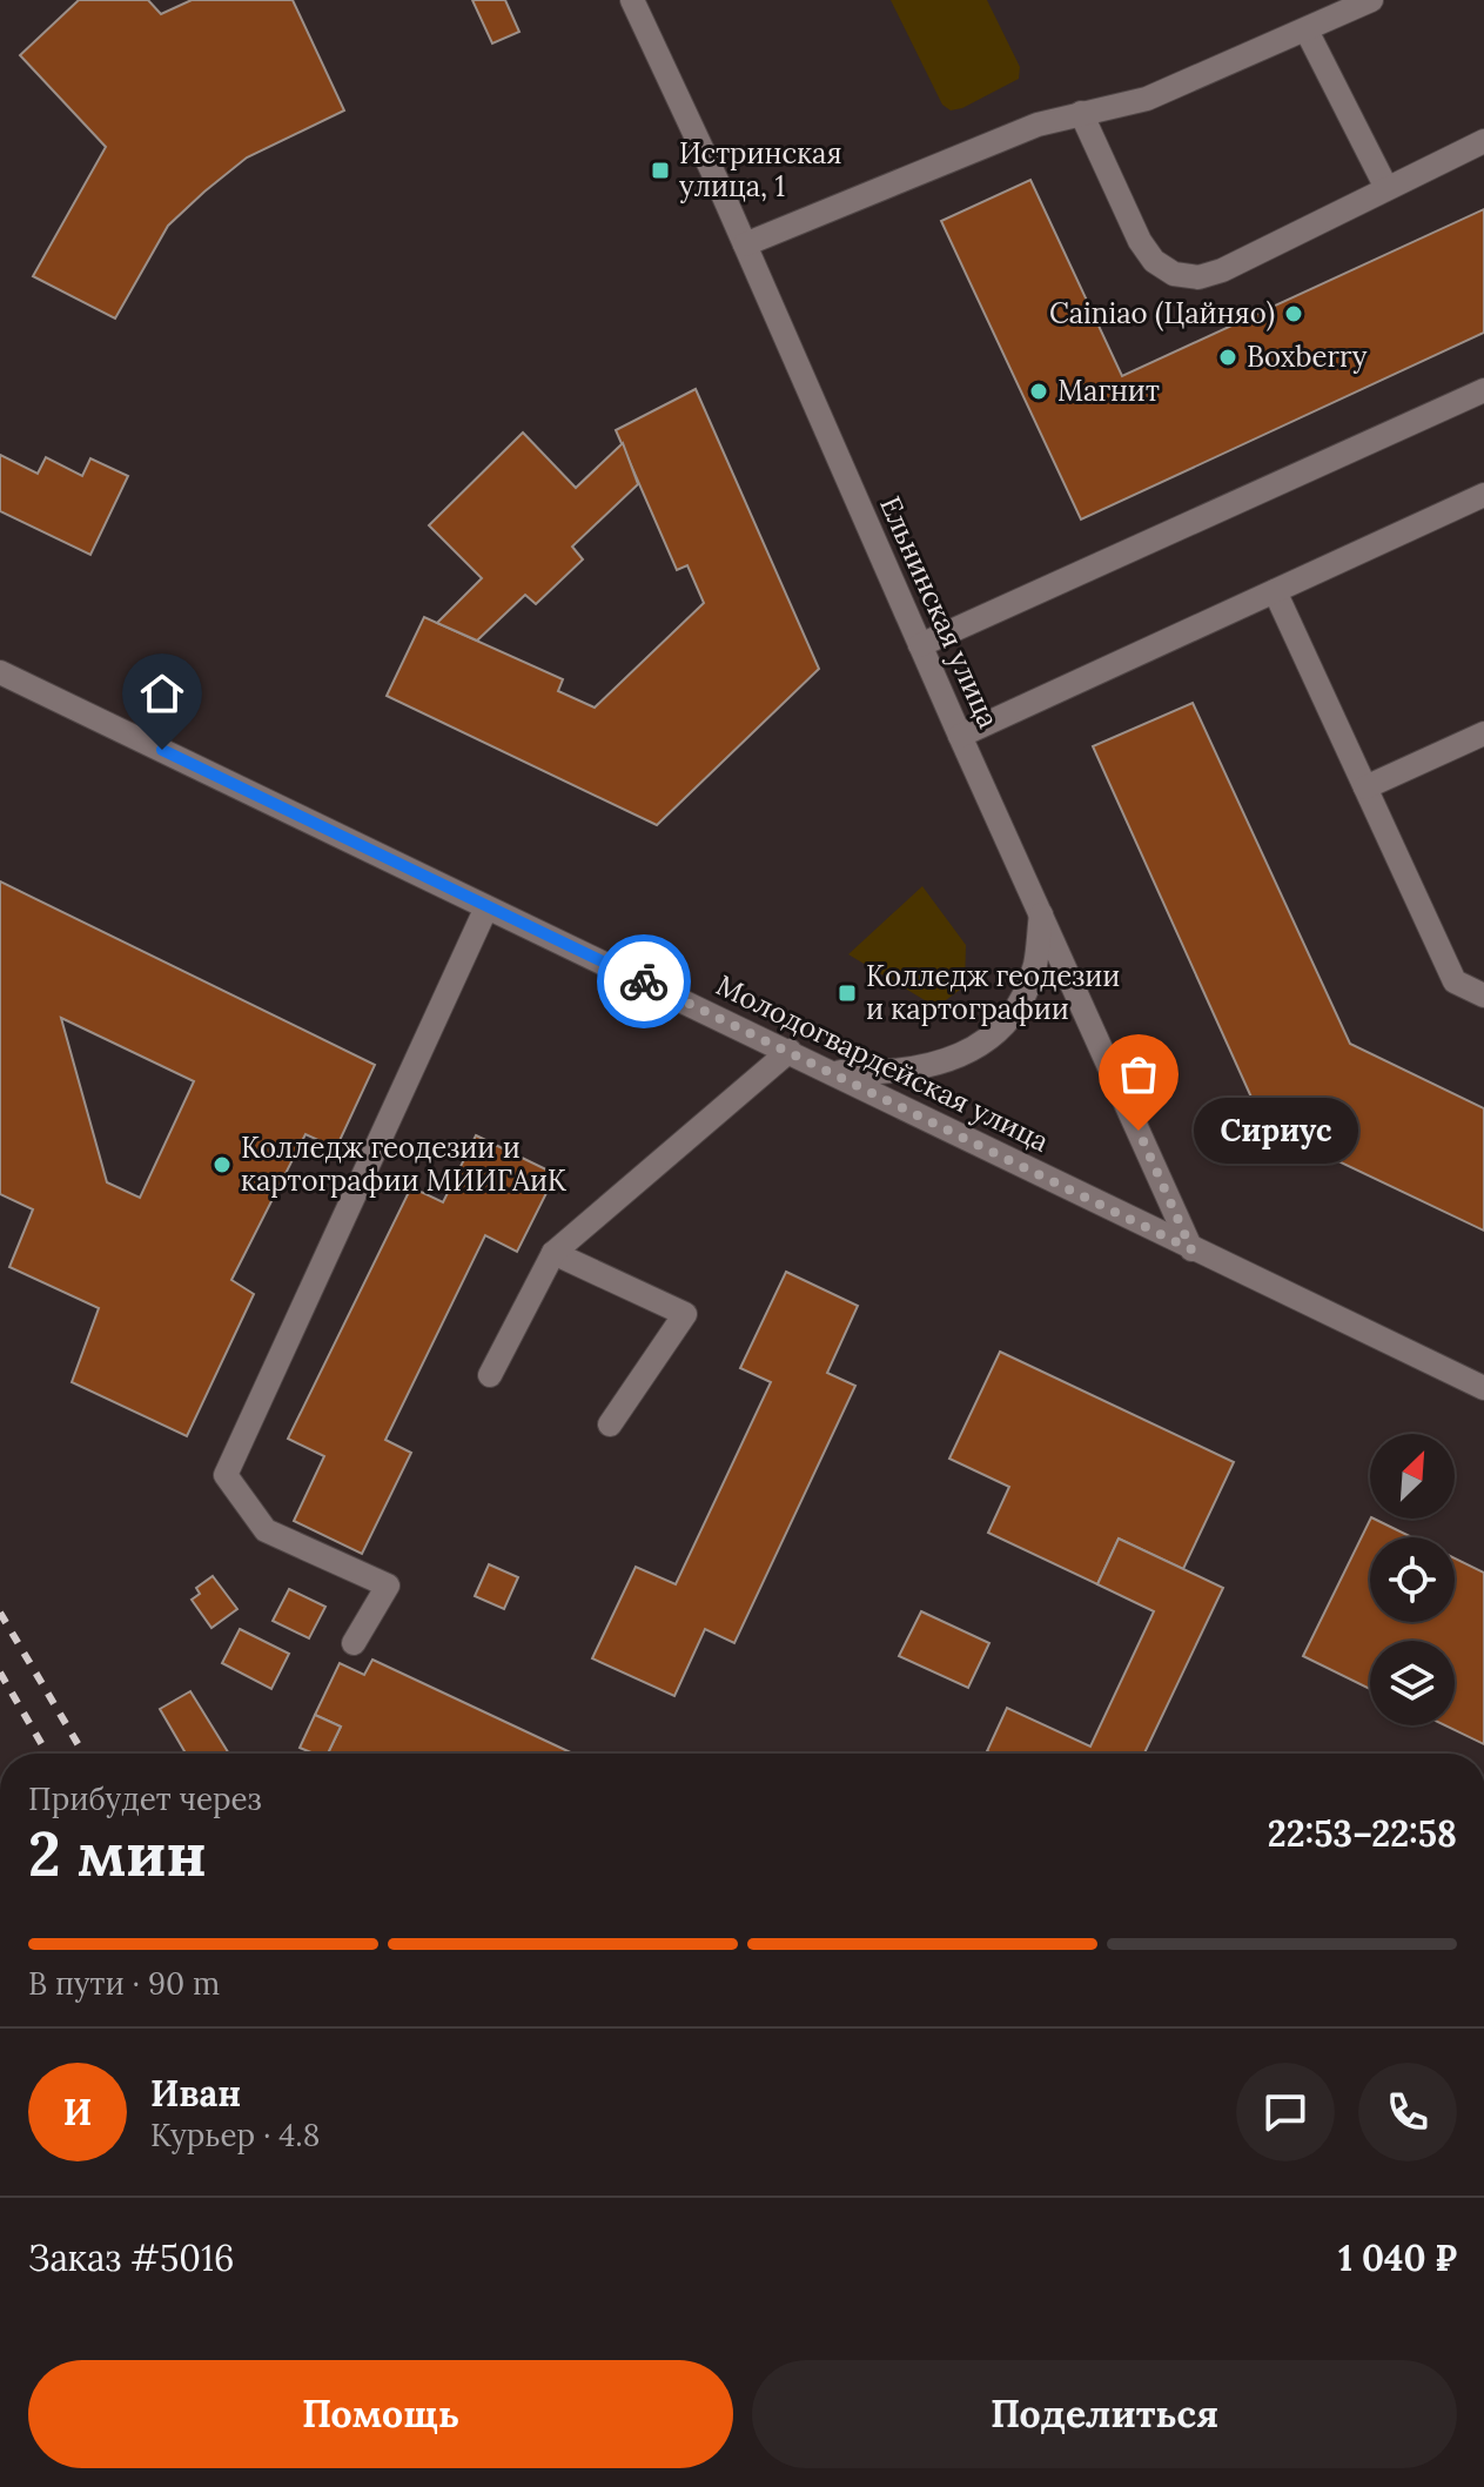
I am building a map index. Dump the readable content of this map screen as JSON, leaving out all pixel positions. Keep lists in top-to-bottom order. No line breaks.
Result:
{"streets":{"street":["Ельнинская улица","Молодогвардейская улица"]},"crossings":[["Ельнинская улица","Молодогвардейская улица"]],"places":{"transit":["Истринская улица, 1","Колледж геодезии и картографии"],"other":["Cainiao (Цайняо)","Boxberry","Магнит","Сириус","Колледж геодезии и картографии МИИГАиК"]},"north":"top right","page":{"bubble":"Сириус","heading":["2 мин","Прибудет через","22:53–22:58"],"panel":["Иван","Курьер · 4.8","Заказ #5016","1 040 ₽"],"bar":"В пути · 90 m","round":"И","buttons":["Помощь","Поделиться"]}}
